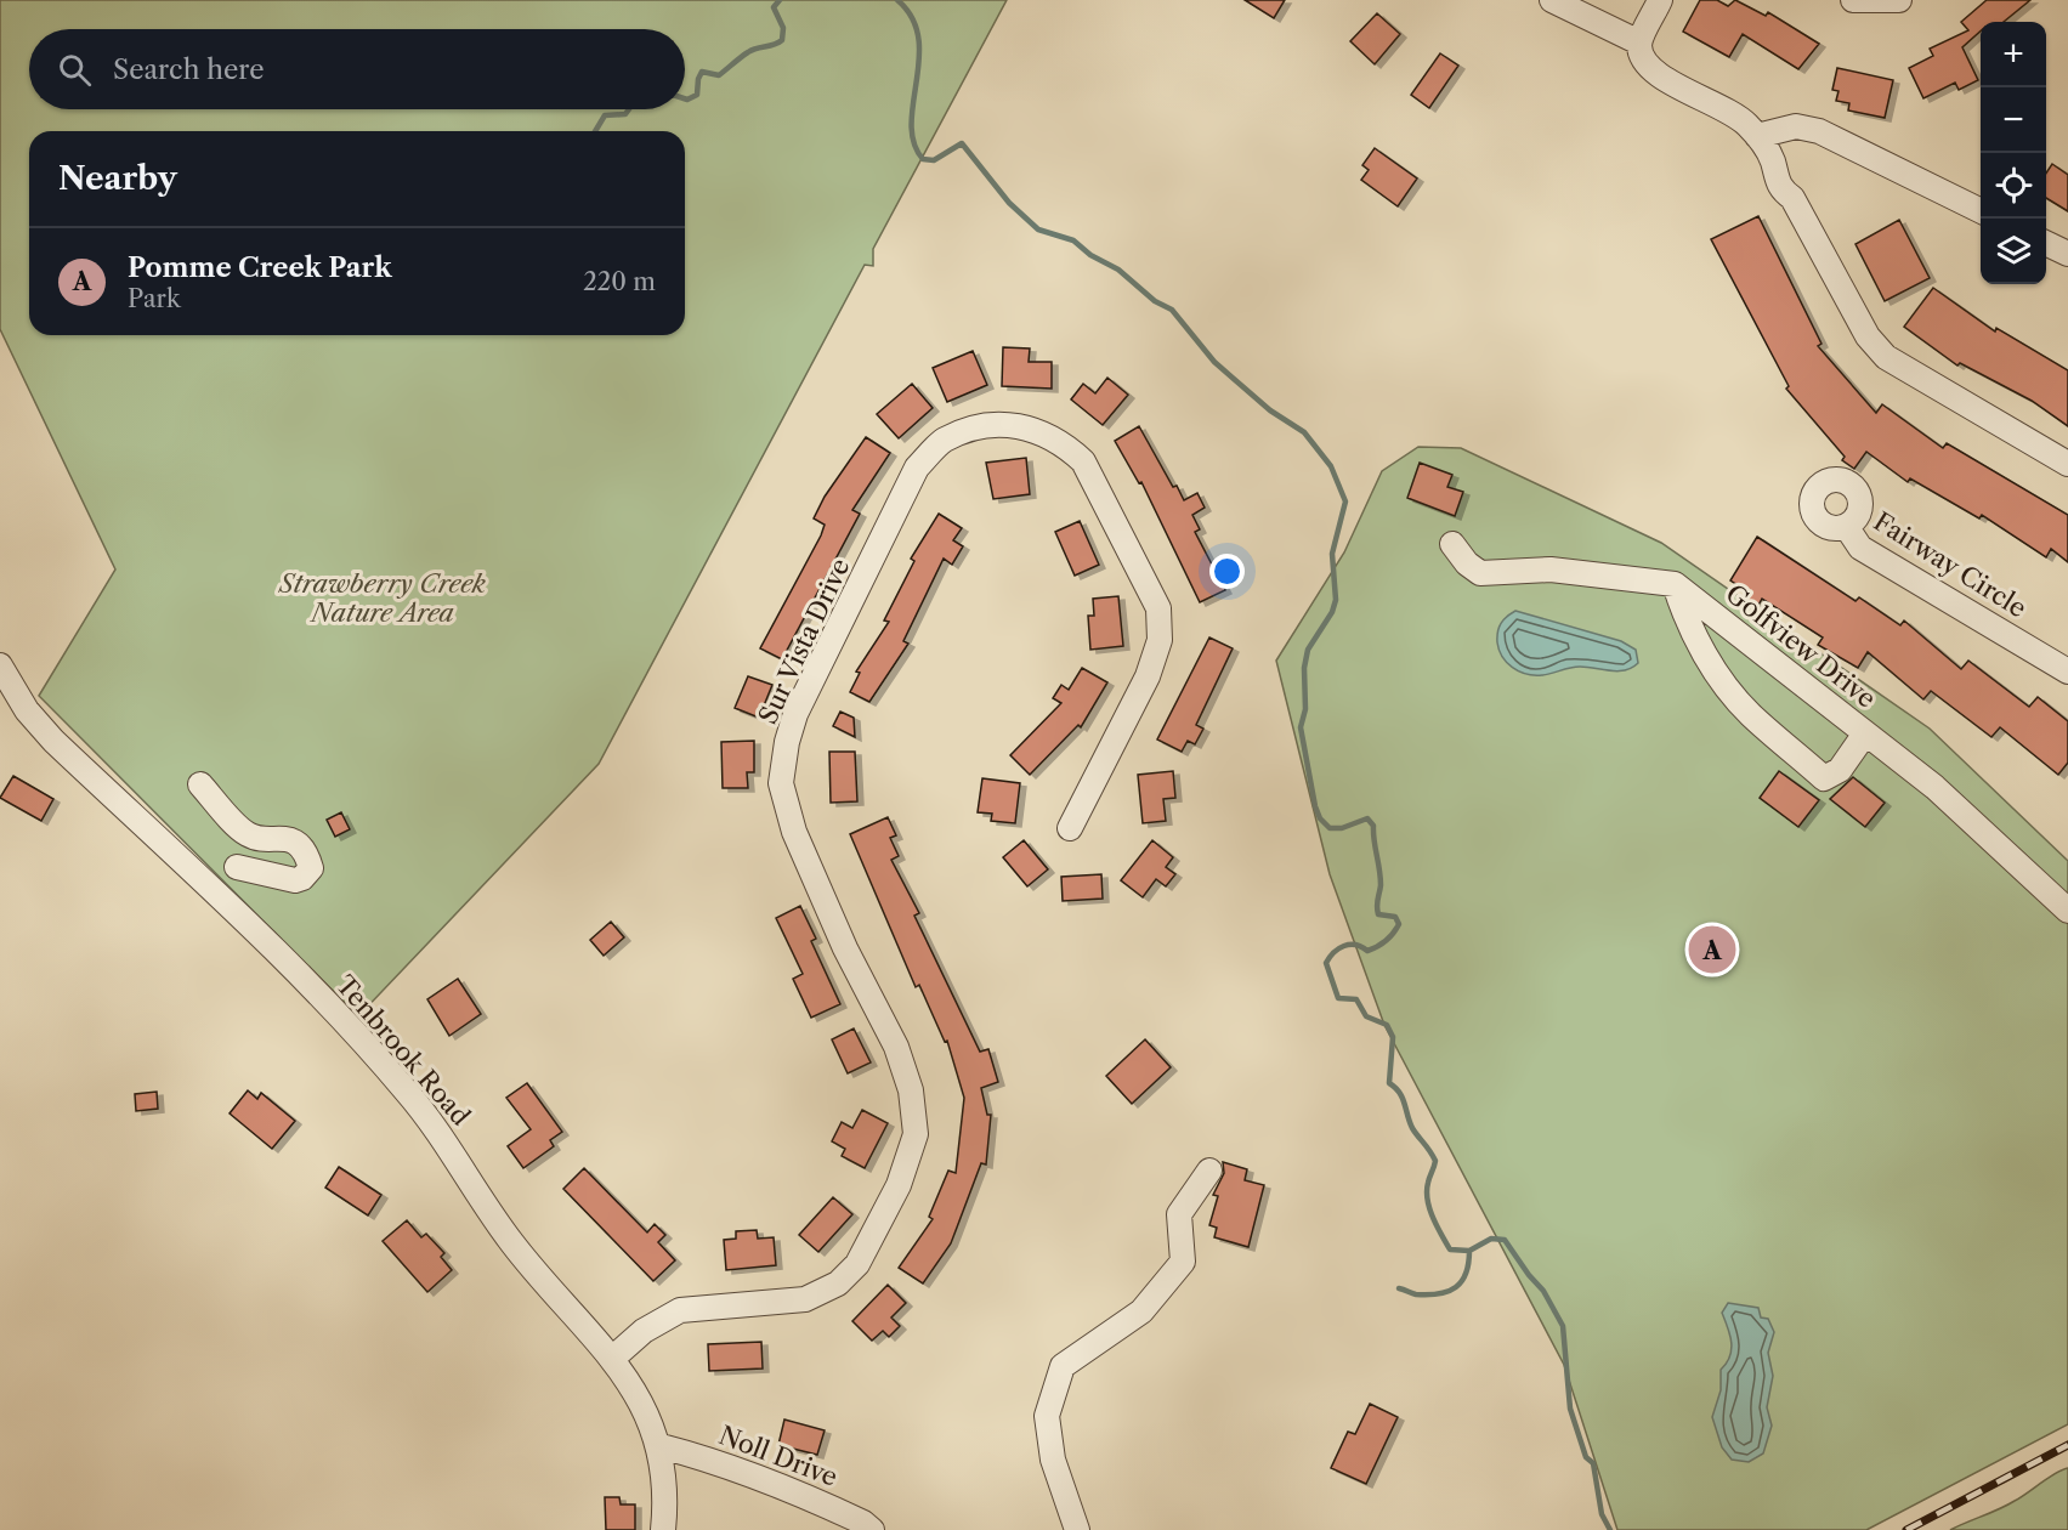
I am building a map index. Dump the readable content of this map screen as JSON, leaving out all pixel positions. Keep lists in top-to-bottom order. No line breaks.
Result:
{"streets":{"street":["Fairway Circle","Sur Vista Drive","Golfview Drive","Tenbrook Road","Noll Drive"]},"crossings":[["Sur Vista Drive","Tenbrook Road"],["Tenbrook Road","Noll Drive"]],"parks":["Strawberry Creek Nature Area"],"page":{"map_buttons":["+","−"],"search":"Search here","heading":"Nearby","list":[{"mark":"A","name":"Pomme Creek Park","note":"Park","value":"220 m"}],"pins":"A"}}
